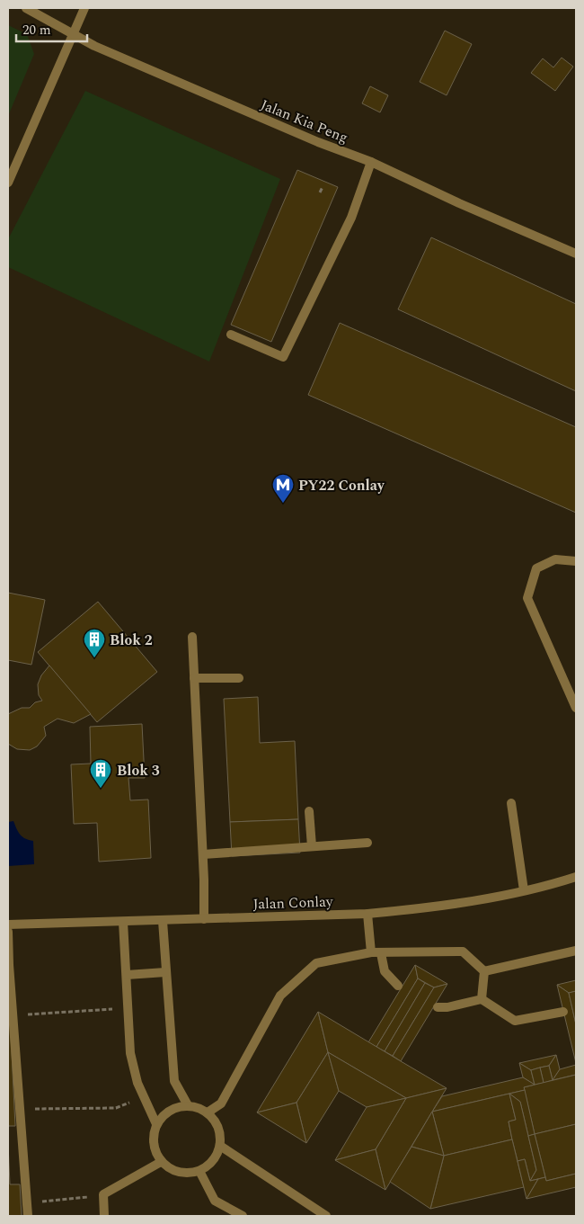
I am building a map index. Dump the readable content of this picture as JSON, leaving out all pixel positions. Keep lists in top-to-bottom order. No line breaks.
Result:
{"streets":{"street":["Jalan Kia Peng","Jalan Conlay"]},"places":{"metro station":["PY22 Conlay"],"building":["Blok 2","Blok 3"]},"scale_bar":"20 m"}
